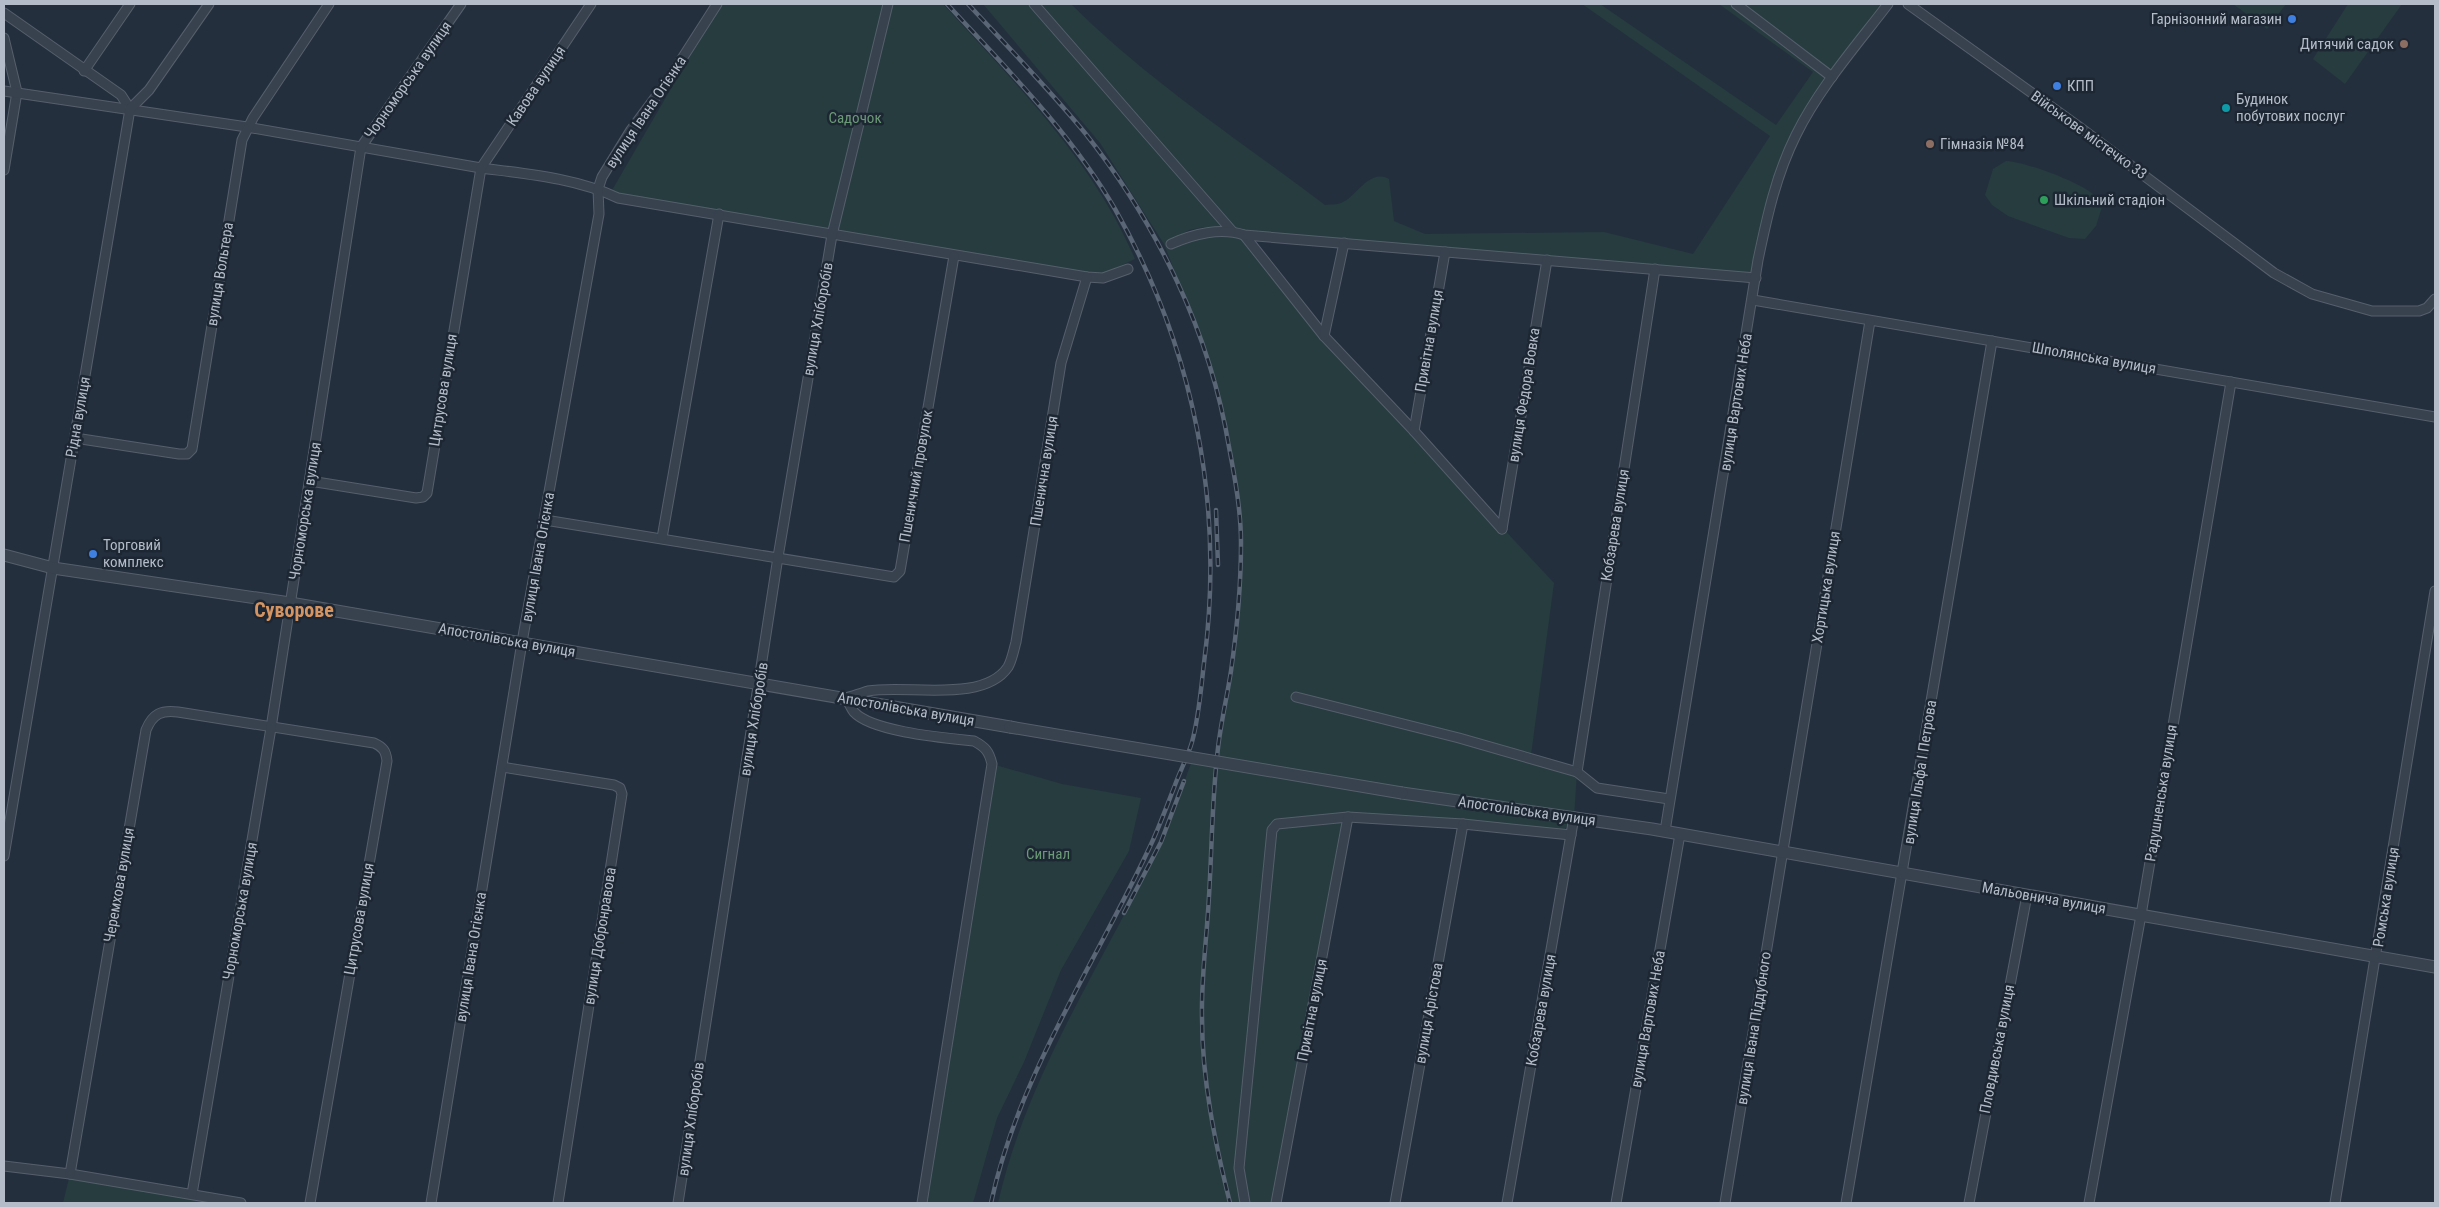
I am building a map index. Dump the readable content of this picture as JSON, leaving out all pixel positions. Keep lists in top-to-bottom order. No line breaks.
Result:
{"streets":{"street":["Чорноморська вулиця","Кавова вулиця","вулиця Івана Огієнка","Військове містечко 33","вулиця Вольтера","вулиця Хліборобів","Привітна вулиця","Шполянська вулиця","Цитрусова вулиця","вулиця Федора Вовка","вулиця Вартових Неба","Рідна вулиця","Пшенична вулиця","Пшеничний провулок","Кобзарева вулиця","Хортицька вулиця","Апостолівська вулиця","вулиця Ільфа І Петрова","Радушненська вулиця","Черемхова вулиця","Ромська вулиця","Мальовнича вулиця","вулиця Добронравова","вулиця Арістова","вулиця Івана Піддубного","Пловдивська вулиця"]},"crossings":[["Чорноморська вулиця","Цитрусова вулиця"],["Чорноморська вулиця","Апостолівська вулиця"],["Чорноморська вулиця","Черемхова вулиця"],["Кавова вулиця","Цитрусова вулиця"],["вулиця Івана Огієнка","Апостолівська вулиця"],["вулиця Івана Огієнка","вулиця Добронравова"],["вулиця Вольтера","Рідна вулиця"],["вулиця Хліборобів","Пшеничний провулок"],["вулиця Хліборобів","Апостолівська вулиця"],["Привітна вулиця","вулиця Федора Вовка"],["Шполянська вулиця","вулиця Вартових Неба"],["Шполянська вулиця","Хортицька вулиця"],["Шполянська вулиця","вулиця Ільфа І Петрова"],["Шполянська вулиця","Радушненська вулиця"],["Цитрусова вулиця","Черемхова вулиця"],["вулиця Вартових Неба","Мальовнича вулиця"],["Рідна вулиця","Апостолівська вулиця"],["Пшенична вулиця","Апостолівська вулиця"],["Кобзарева вулиця","Апостолівська вулиця"],["Хортицька вулиця","Мальовнича вулиця"],["Хортицька вулиця","вулиця Івана Піддубного"],["Апостолівська вулиця","Мальовнича вулиця"],["вулиця Ільфа І Петрова","Мальовнича вулиця"],["Радушненська вулиця","Мальовнича вулиця"],["Ромська вулиця","Мальовнича вулиця"],["Мальовнича вулиця","вулиця Івана Піддубного"],["Мальовнича вулиця","Пловдивська вулиця"]],"districts":["Суворове"],"parks":["Садочок","Сигнал"],"places":["Гарнізонний магазин","Дитячий садок","КПП","Будинок побутових послуг","Гімназія №84","Шкільний стадіон","Торговий комплекс"]}
